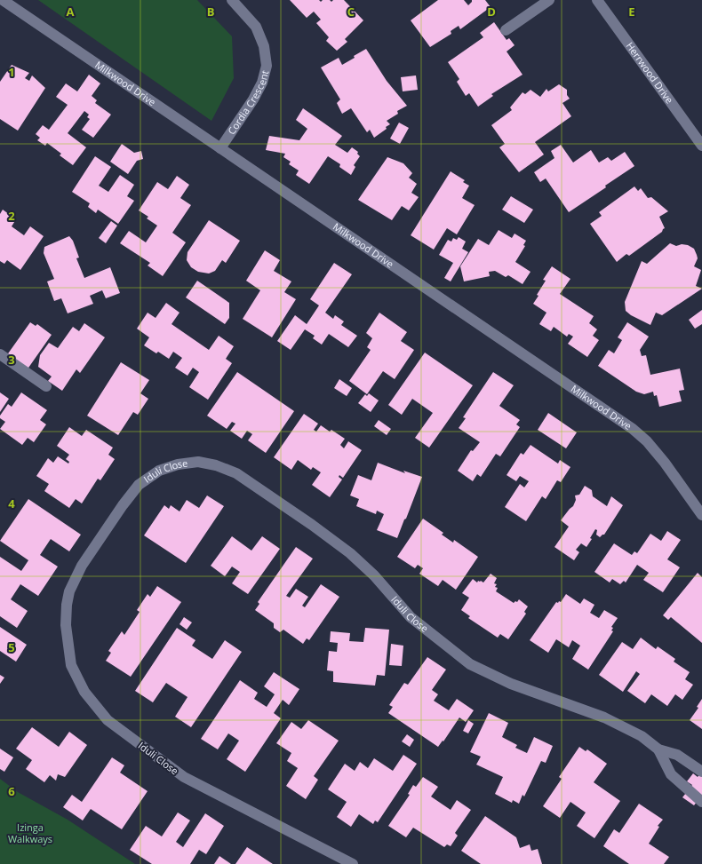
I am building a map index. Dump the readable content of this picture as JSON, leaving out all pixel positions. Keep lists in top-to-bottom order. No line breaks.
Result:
{"streets":{"street":["Herrwood Drive","Milkwood Drive","Cordia Crescent","Iduli Close"]},"crossings":[["Milkwood Drive","Cordia Crescent"]],"parks":["Izinga Walkways"],"grid":{"columns":["A","B","C","D","E"],"rows":["1","2","3","4","5","6"]}}
